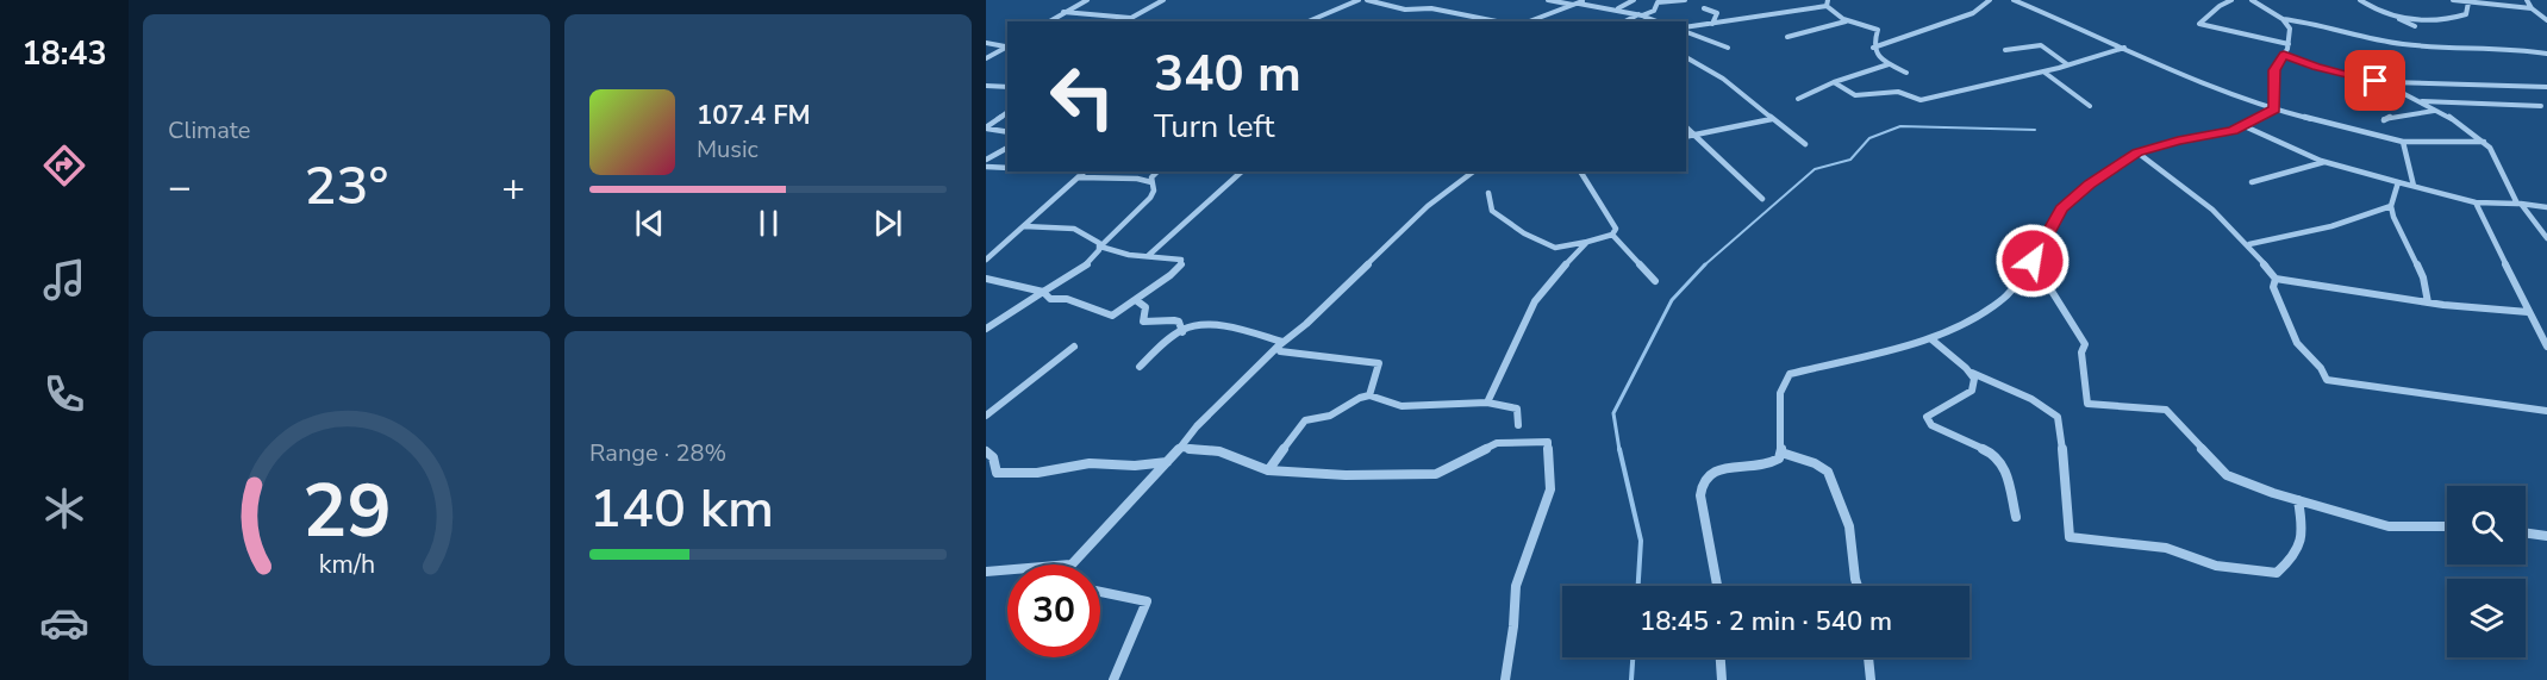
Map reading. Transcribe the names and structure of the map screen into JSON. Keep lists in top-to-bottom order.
{
  "page": {
    "tabs": "18:43",
    "tile": [
      "Climate",
      ["Range · 28%", "140 km"]
    ],
    "turn": ["340 m", "Turn left"],
    "song": ["107.4 FM", "Music"],
    "heat": ["−", "23°", "+"],
    "limit": "30",
    "trip": "18:45 · 2 min · 540 m",
    "gauge": ["29", "km/h"]
  }
}
